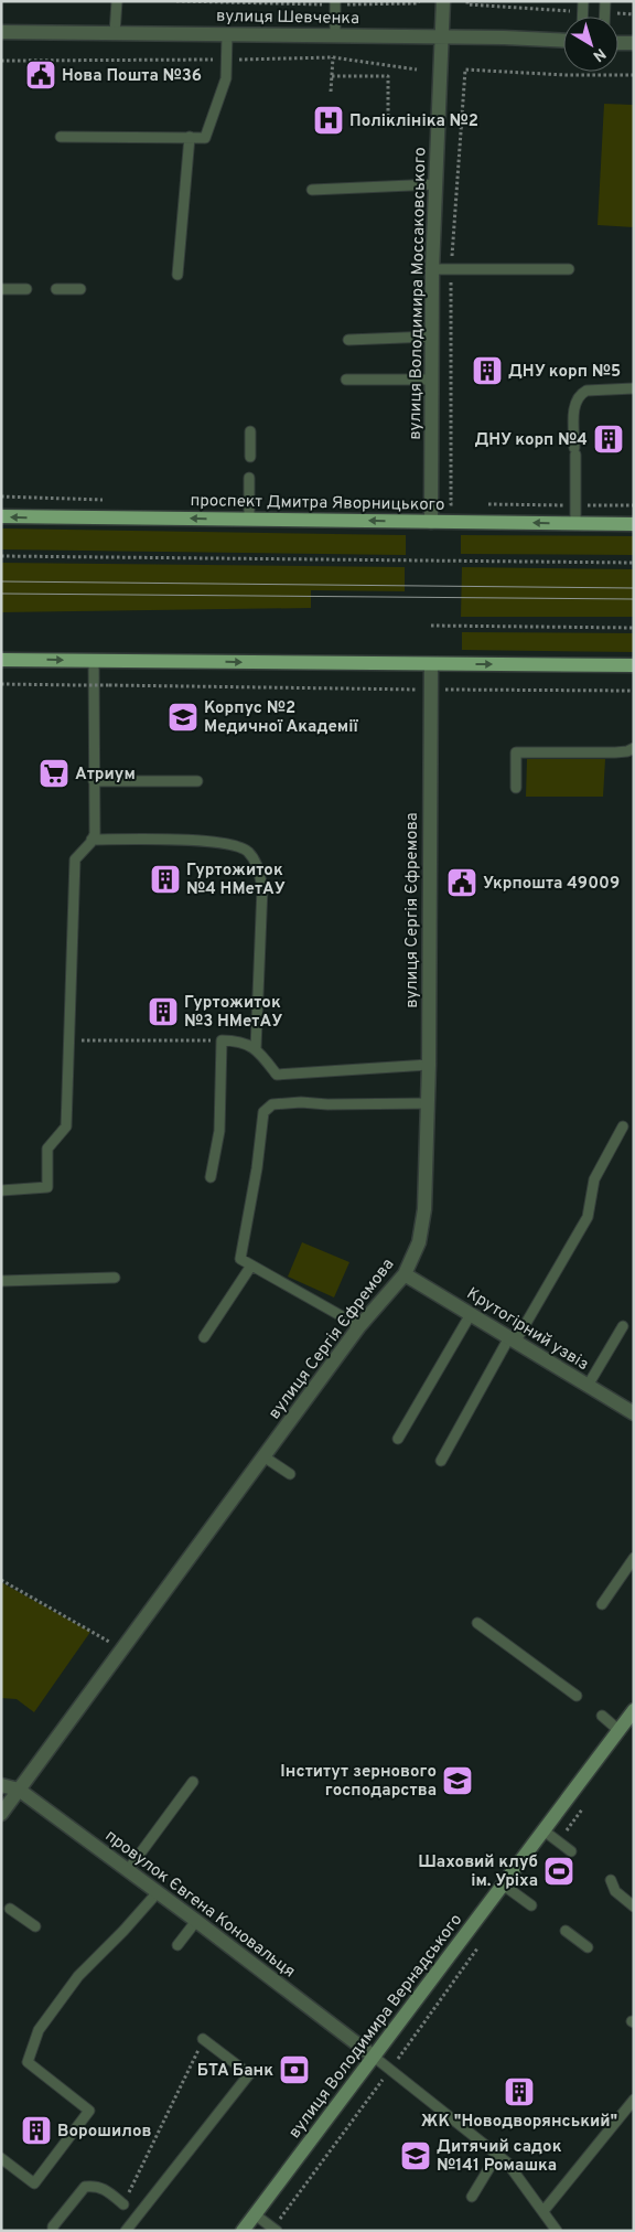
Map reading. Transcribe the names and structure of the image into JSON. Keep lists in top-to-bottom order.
{
  "streets": {
    "main road": ["проспект Дмитра Яворницького"],
    "street": [
      "вулиця Шевченка",
      "вулиця Володимира Моссаковського",
      "вулиця Сергія Єфремова",
      "Крутогірний узвіз",
      "провулок Євгена Коновальця",
      "вулиця Володимира Вернадського"
    ]
  },
  "crossings": [
    ["вулиця Шевченка", "вулиця Володимира Моссаковського"],
    ["вулиця Володимира Моссаковського", "проспект Дмитра Яворницького"],
    ["вулиця Сергія Єфремова", "Крутогірний узвіз"],
    ["вулиця Сергія Єфремова", "провулок Євгена Коновальця"],
    ["провулок Євгена Коновальця", "вулиця Володимира Вернадського"]
  ],
  "one_way": ["проспект Дмитра Яворницького"],
  "places": {
    "public building": ["Нова Пошта №36", "Укрпошта 49009"],
    "hospital": ["Поліклініка №2"],
    "building": [
      "ДНУ корп №5",
      "ДНУ корп №4",
      "Гуртожиток №4 НМетАУ",
      "Гуртожиток №3 НМетАУ",
      "ЖК \"Новодворянський\"",
      "Ворошилов"
    ],
    "school or university": ["Корпус №2 Медичної Академії", "Інститут зернового господарства", "Дитячий садок №141 Ромашка"],
    "supermarket": ["Атриум"],
    "sports": ["Шаховий клуб ім. Уріха"],
    "bank": ["БТА Банк"]
  },
  "north": "bottom right"
}
